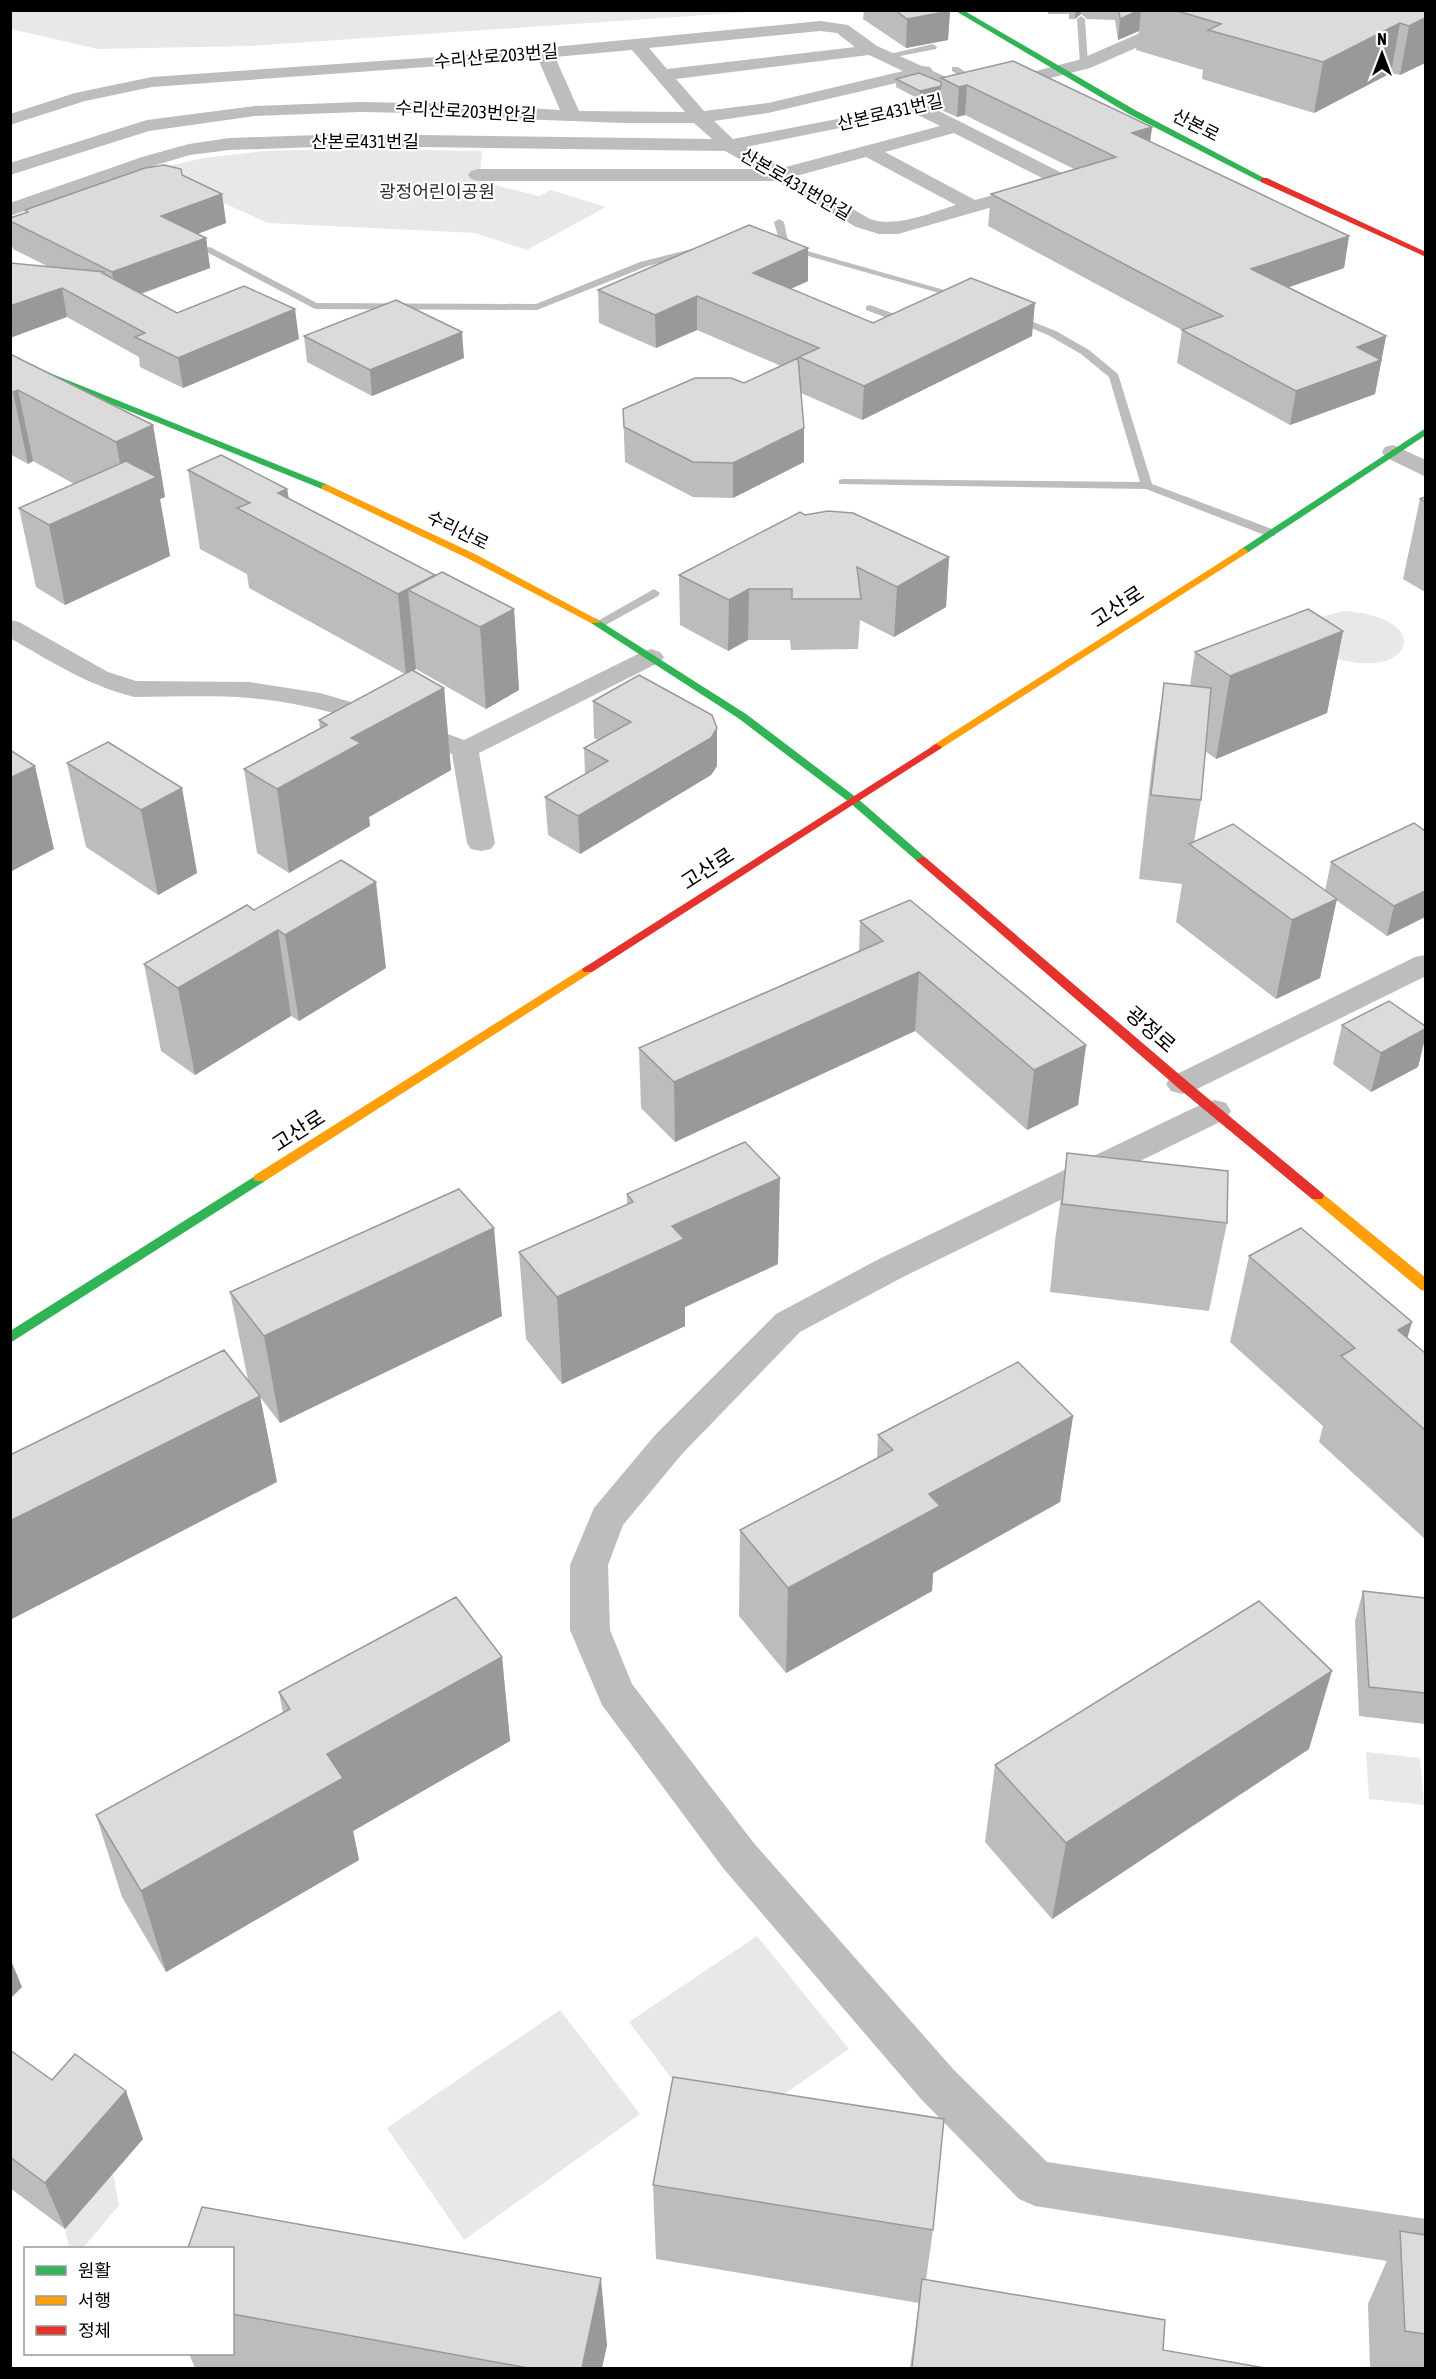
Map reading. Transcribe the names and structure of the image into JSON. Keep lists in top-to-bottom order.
{
  "streets": {
    "street": [
      "수리산로203번길",
      "수리산로203번안길",
      "산본로431번길",
      "산본로",
      "산본로431번안길",
      "수리산로",
      "고산로",
      "광정로"
    ]
  },
  "crossings": [
    ["수리산로203번길", "수리산로203번안길"],
    ["수리산로203번길", "산본로431번길"],
    ["산본로431번길", "산본로"],
    ["산본로431번길", "산본로431번안길"],
    ["수리산로", "고산로"],
    ["수리산로", "광정로"],
    ["고산로", "광정로"]
  ],
  "parks": ["광정어린이공원"],
  "legend": ["원활", "서행", "정체"],
  "north": "top"
}
